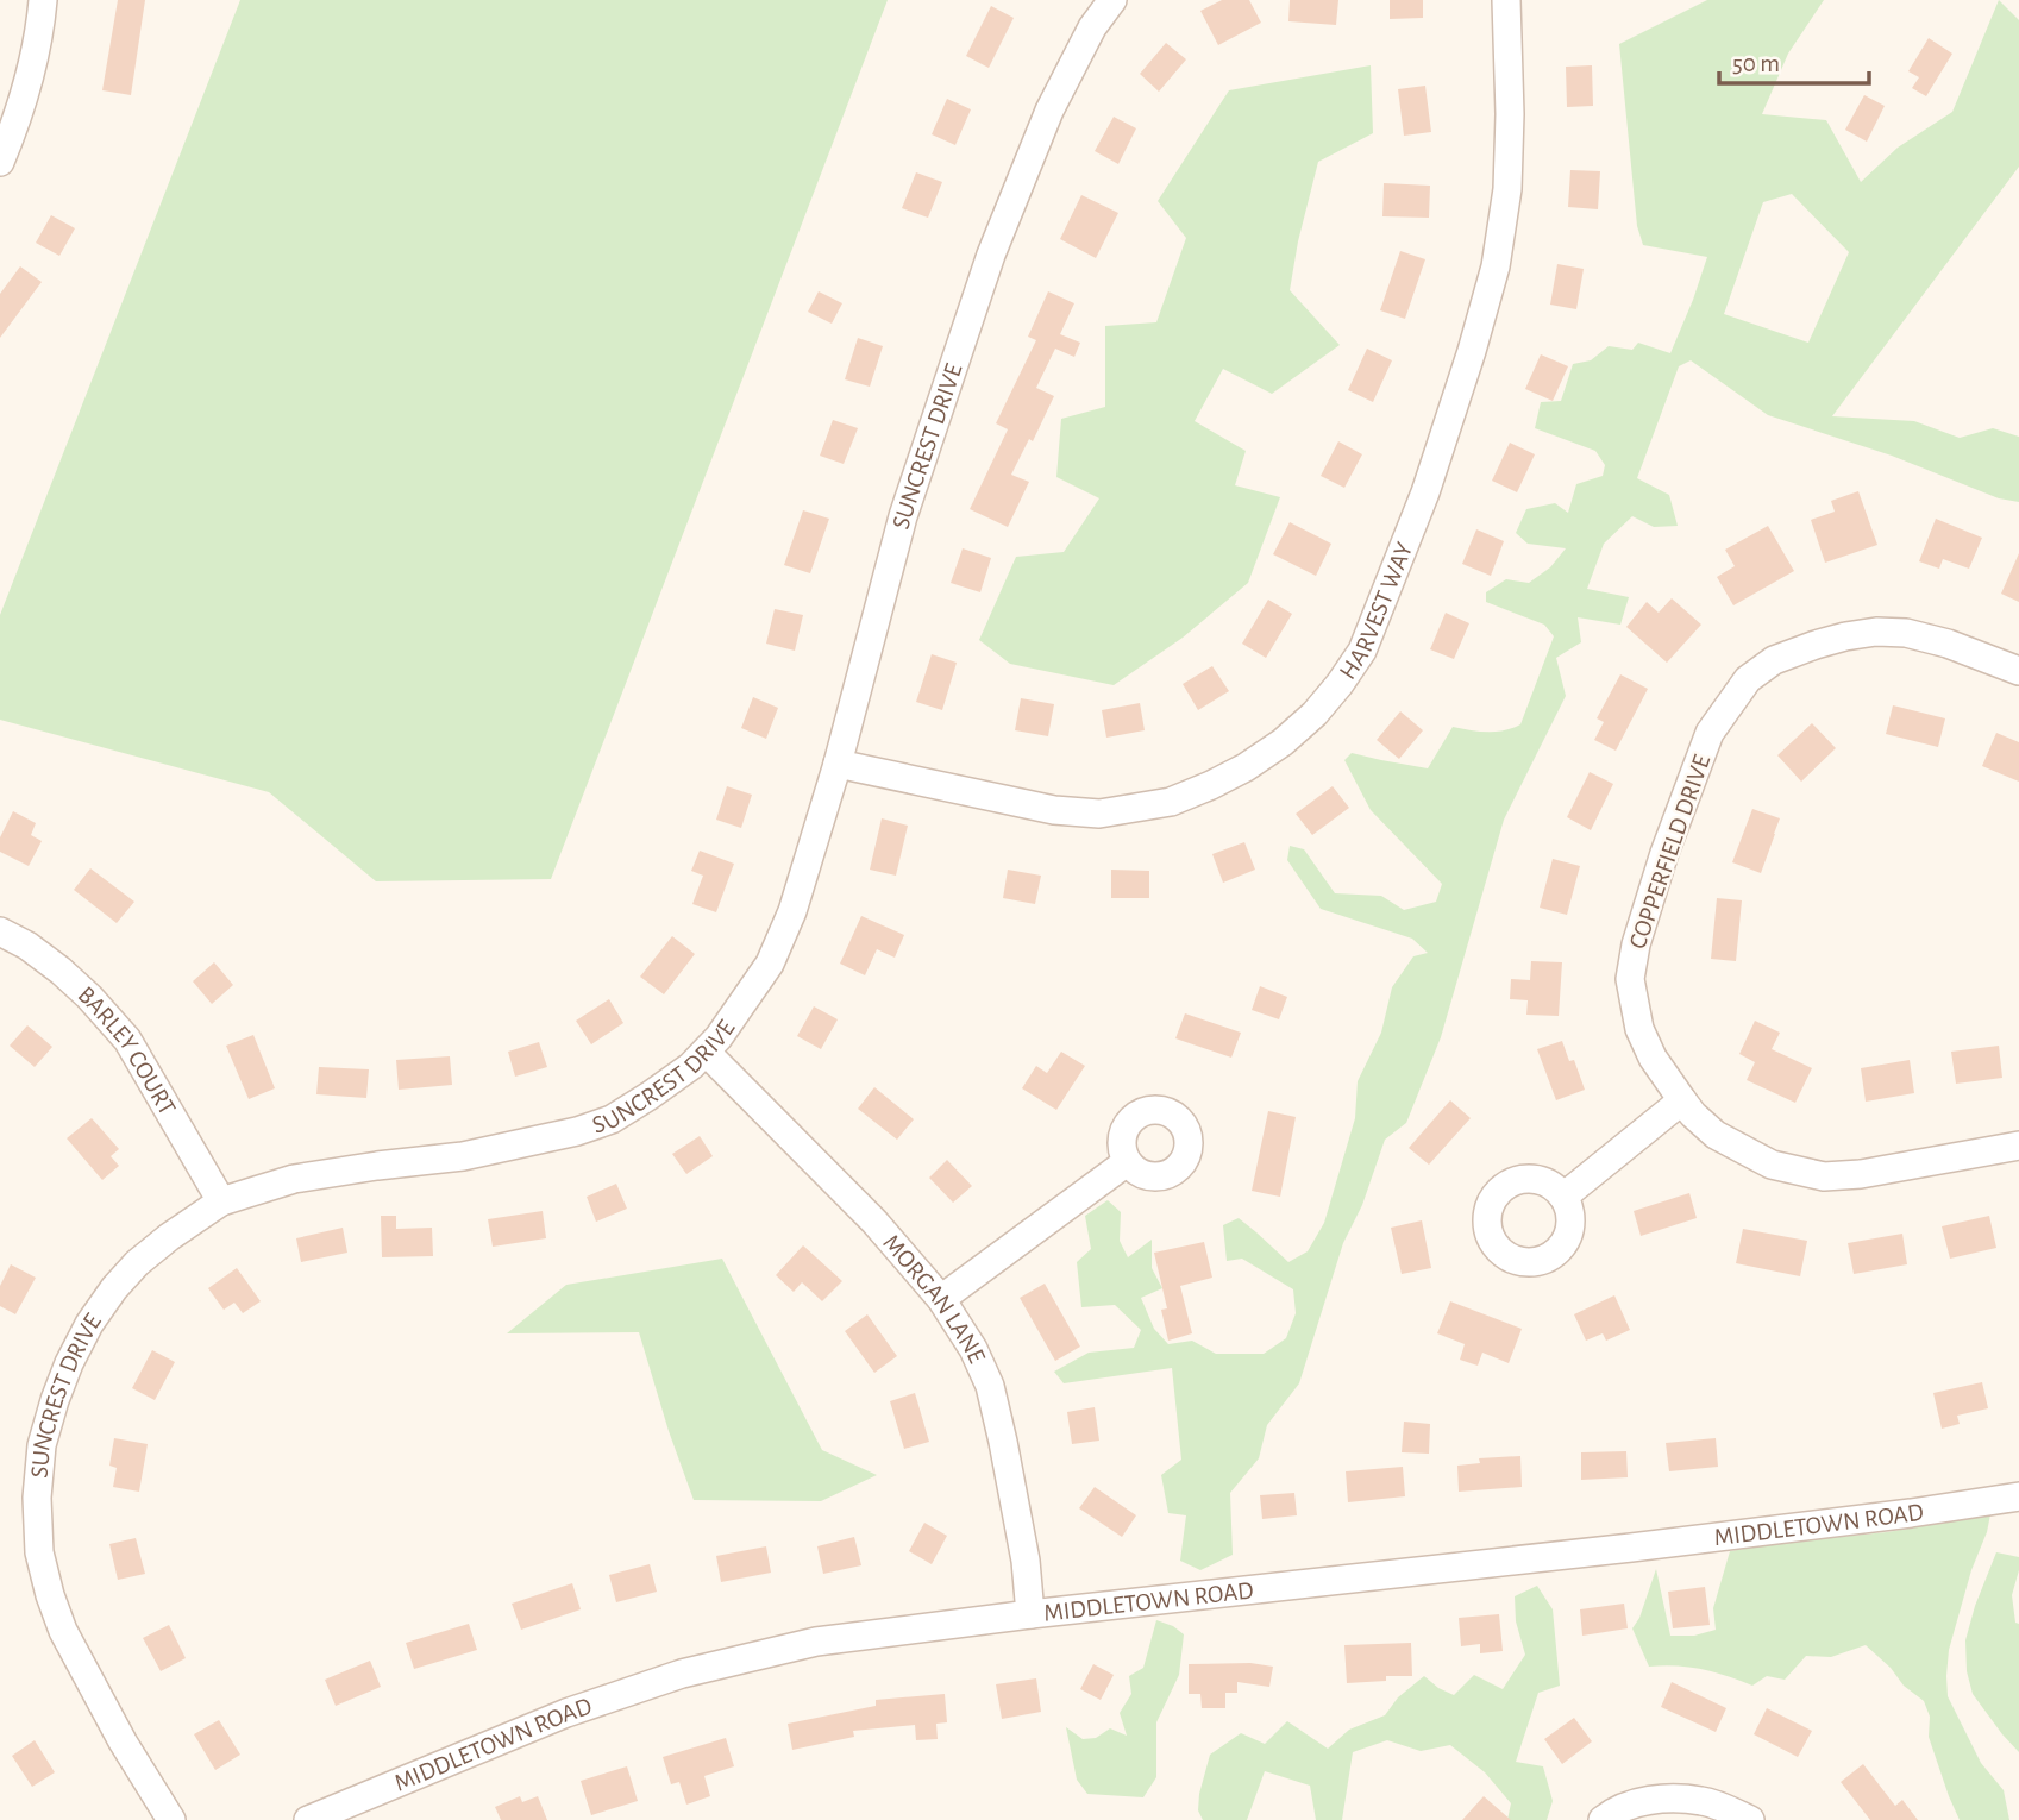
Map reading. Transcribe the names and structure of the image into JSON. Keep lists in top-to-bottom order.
{
  "streets": {
    "street": [
      "SUNCREST DRIVE",
      "HARVEST WAY",
      "COPPERFIELD DRIVE",
      "BARLEY COURT",
      "MORGAN LANE",
      "MIDDLETOWN ROAD"
    ]
  },
  "crossings": [
    ["SUNCREST DRIVE", "HARVEST WAY"],
    ["SUNCREST DRIVE", "BARLEY COURT"],
    ["SUNCREST DRIVE", "MORGAN LANE"],
    ["MORGAN LANE", "MIDDLETOWN ROAD"]
  ],
  "scale_bar": "50 m"
}
